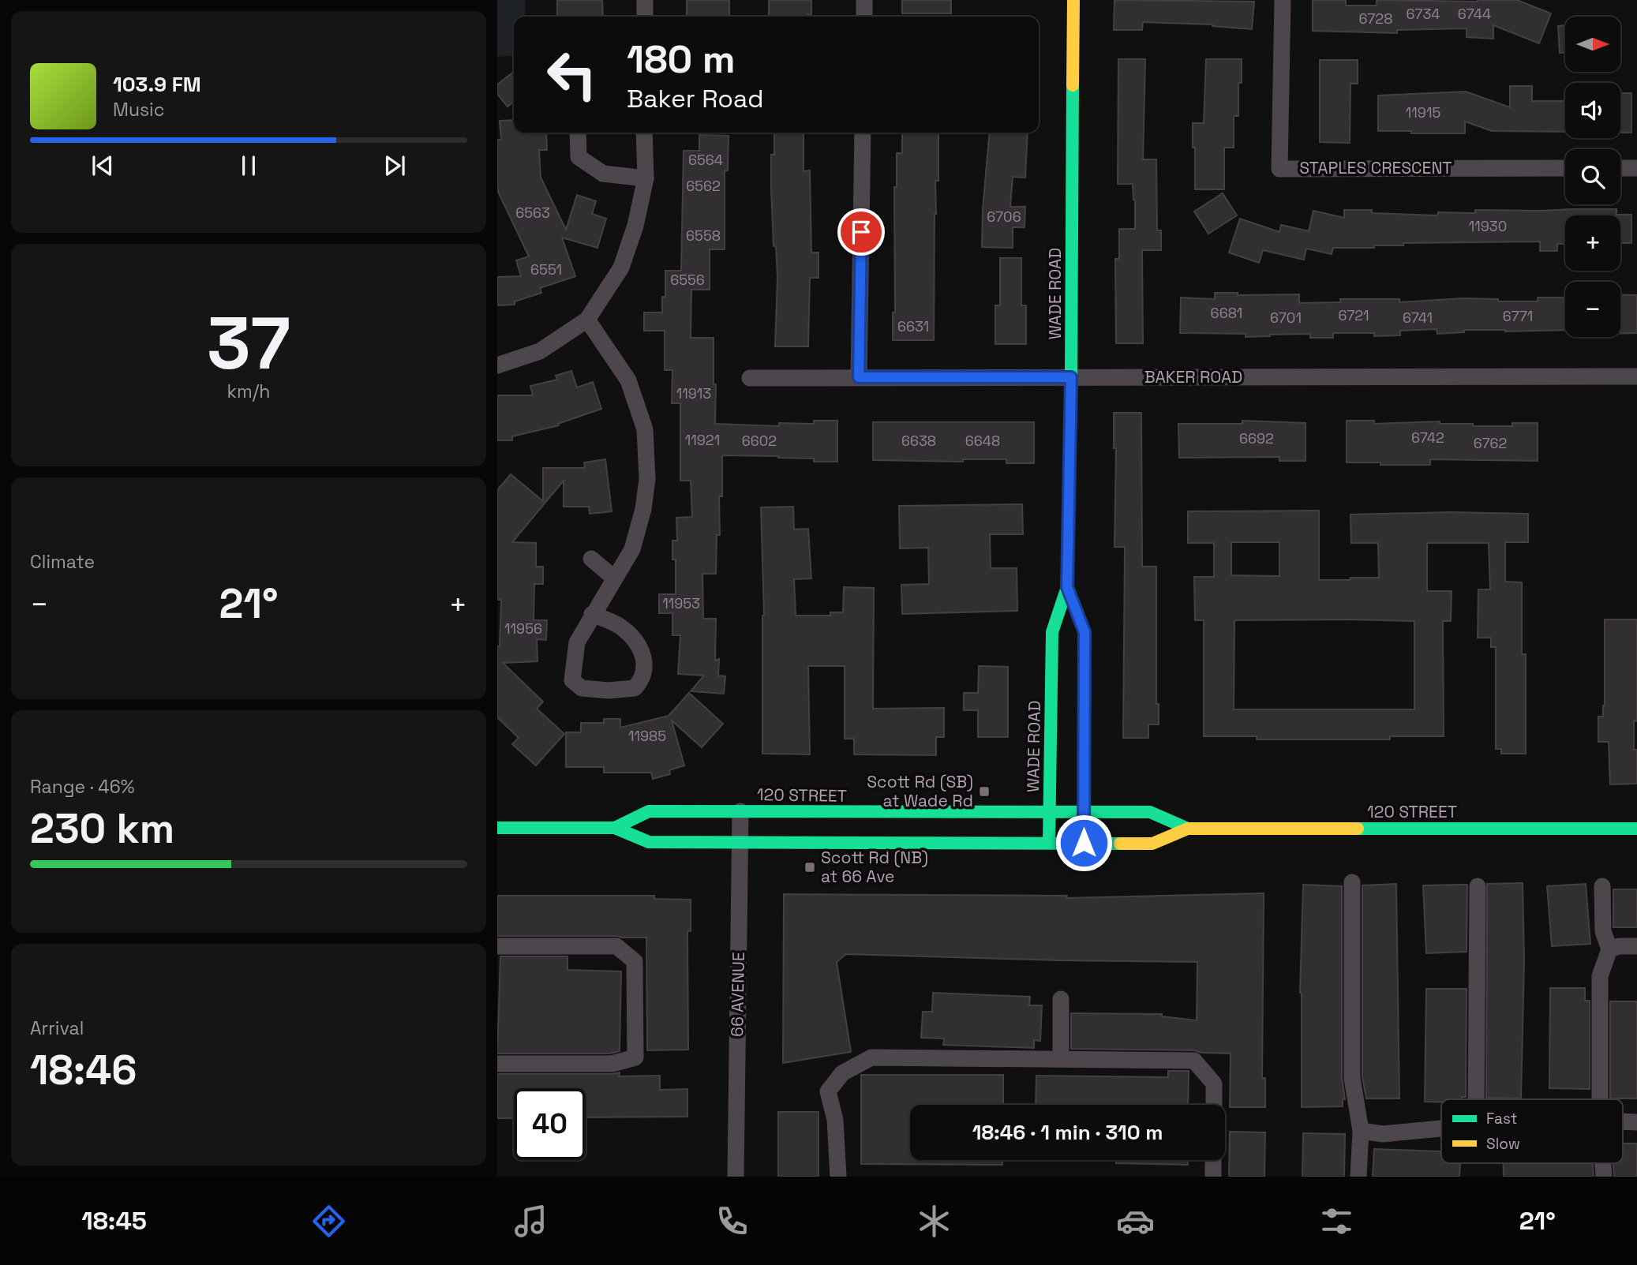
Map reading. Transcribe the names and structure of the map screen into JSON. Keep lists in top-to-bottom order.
{
  "streets": {
    "main road": ["WADE ROAD", "120 STREET"],
    "street": ["STAPLES CRESCENT", "BAKER ROAD", "66 AVENUE"]
  },
  "crossings": [
    ["WADE ROAD", "BAKER ROAD"],
    ["WADE ROAD", "120 STREET"],
    ["120 STREET", "66 AVENUE"]
  ],
  "places": {
    "transit": ["Scott Rd (SB) at Wade Rd", "Scott Rd (NB) at 66 Ave"]
  },
  "house_numbers": [
    "6734",
    "6744",
    "6728",
    "11915",
    "6564",
    "6562",
    "6563",
    "6706",
    "11930",
    "6558",
    "6551",
    "6556",
    "6681",
    "6721",
    "6771",
    "6701",
    "6741",
    "6631",
    "11913",
    "6742",
    "6692",
    "11921",
    "6602",
    "6638",
    "6648",
    "6762",
    "11953",
    "11956",
    "11985"
  ],
  "legend": ["Fast", "Slow"],
  "north": "right",
  "page": {
    "map_buttons": ["+", "−"],
    "turn": ["180 m", "Baker Road"],
    "song": ["103.9 FM", "Music"],
    "tile": [
      ["37", "km/h"],
      "Climate",
      ["Range · 46%", "230 km"],
      ["Arrival", "18:46"]
    ],
    "heat": ["−", "21°", "+"],
    "limit": "40",
    "trip": "18:46 · 1 min · 310 m",
    "tabs": ["18:45", "21°"]
  }
}
